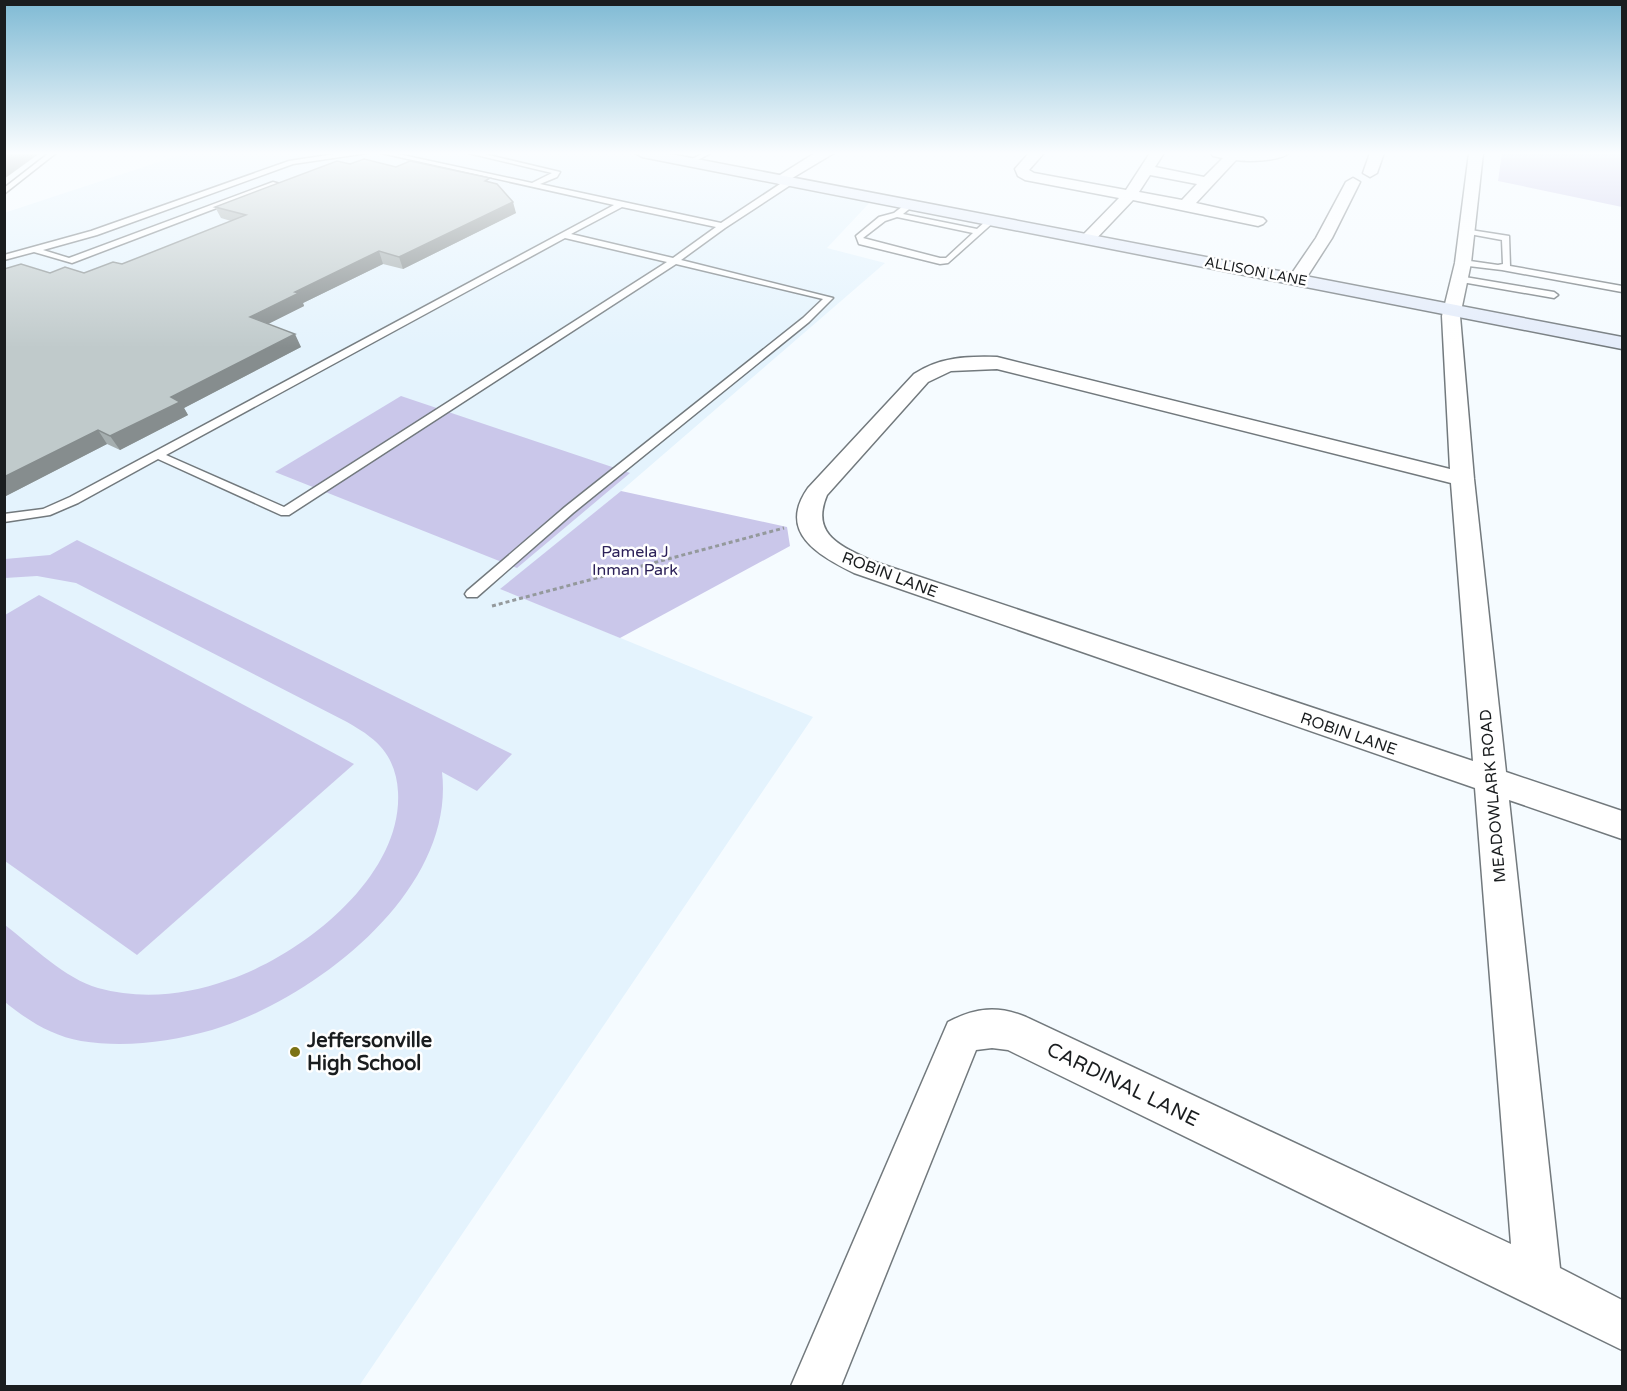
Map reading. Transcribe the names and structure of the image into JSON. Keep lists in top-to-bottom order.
{
  "streets": {
    "main road": ["ALLISON LANE"],
    "street": ["ROBIN LANE", "MEADOWLARK ROAD", "CARDINAL LANE"]
  },
  "crossings": [
    ["ALLISON LANE", "MEADOWLARK ROAD"],
    ["ROBIN LANE", "MEADOWLARK ROAD"],
    ["MEADOWLARK ROAD", "CARDINAL LANE"]
  ],
  "parks": ["Pamela J Inman Park"],
  "places": ["Jeffersonville High School"]
}
